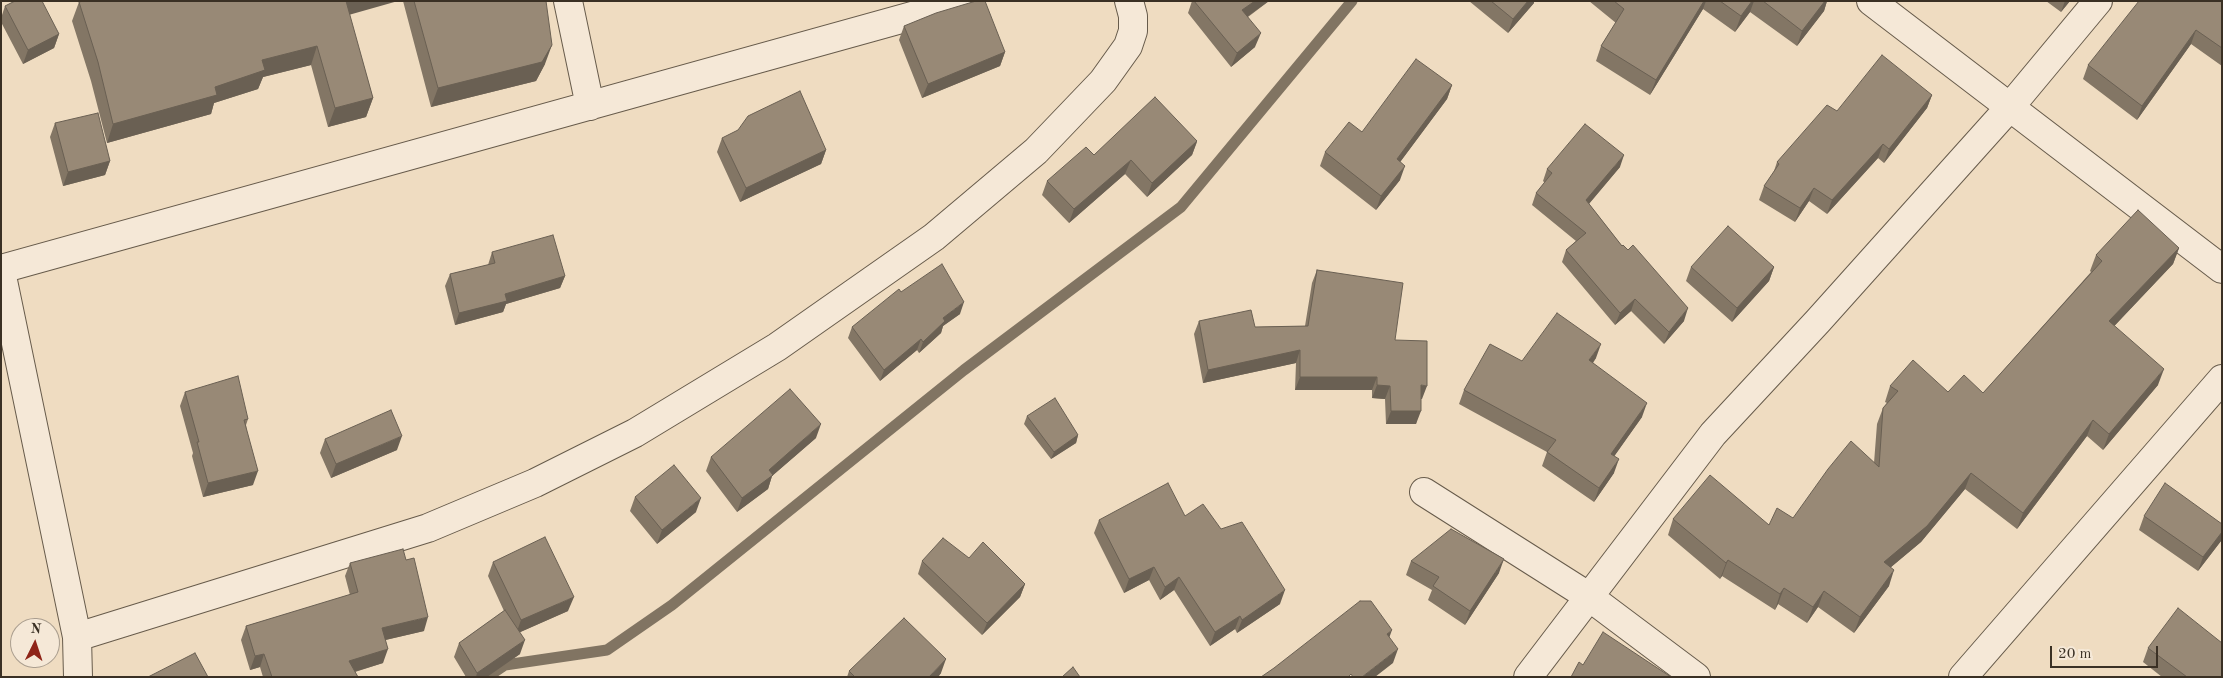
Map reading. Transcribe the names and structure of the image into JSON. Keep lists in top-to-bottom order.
{
  "scale_bar": "20 m",
  "north": "top"
}
